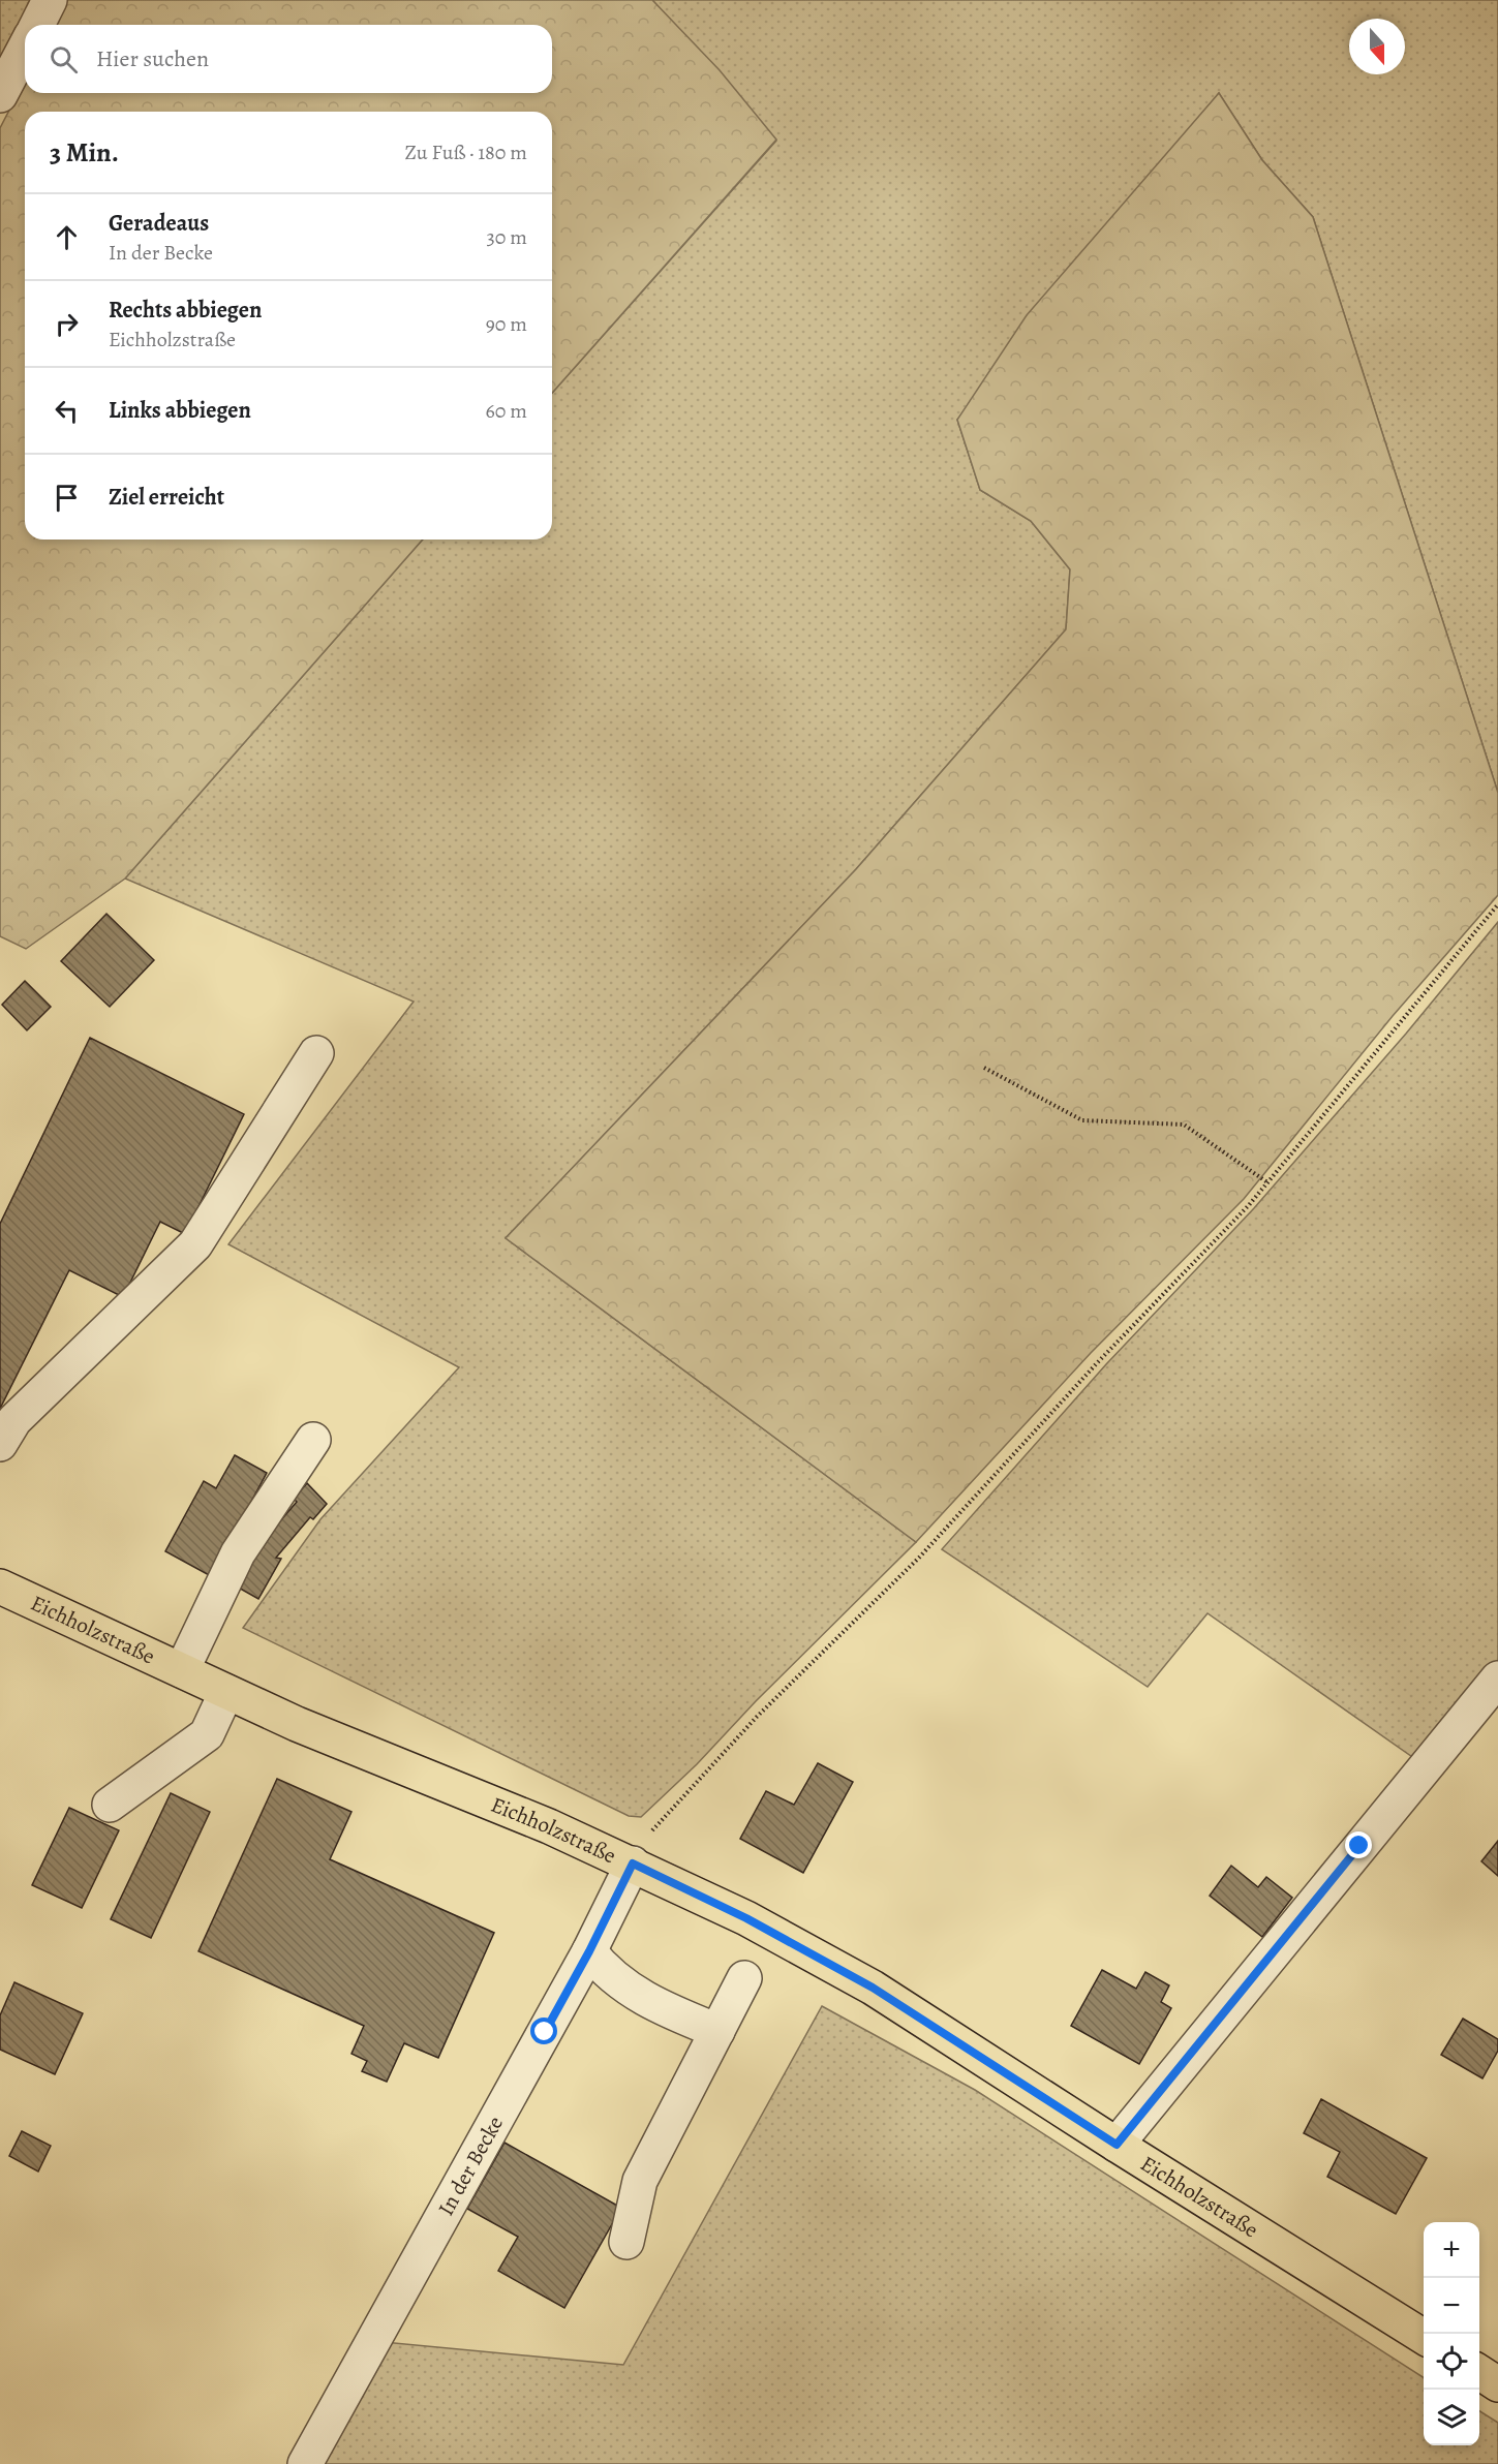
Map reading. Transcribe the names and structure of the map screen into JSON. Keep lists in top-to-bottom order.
{
  "streets": {
    "main road": ["Eichholzstraße"],
    "lane": ["In der Becke"]
  },
  "crossings": [
    ["Eichholzstraße", "In der Becke"]
  ],
  "north": "bottom",
  "page": {
    "search": "Hier suchen",
    "heading": ["3 Min.", "Zu Fuß · 180 m"],
    "list": [
      ["Geradeaus", "In der Becke", "30 m"],
      ["Rechts abbiegen", "Eichholzstraße", "90 m"],
      ["Links abbiegen", "60 m"],
      "Ziel erreicht"
    ],
    "map_buttons": ["+", "−"]
  }
}
